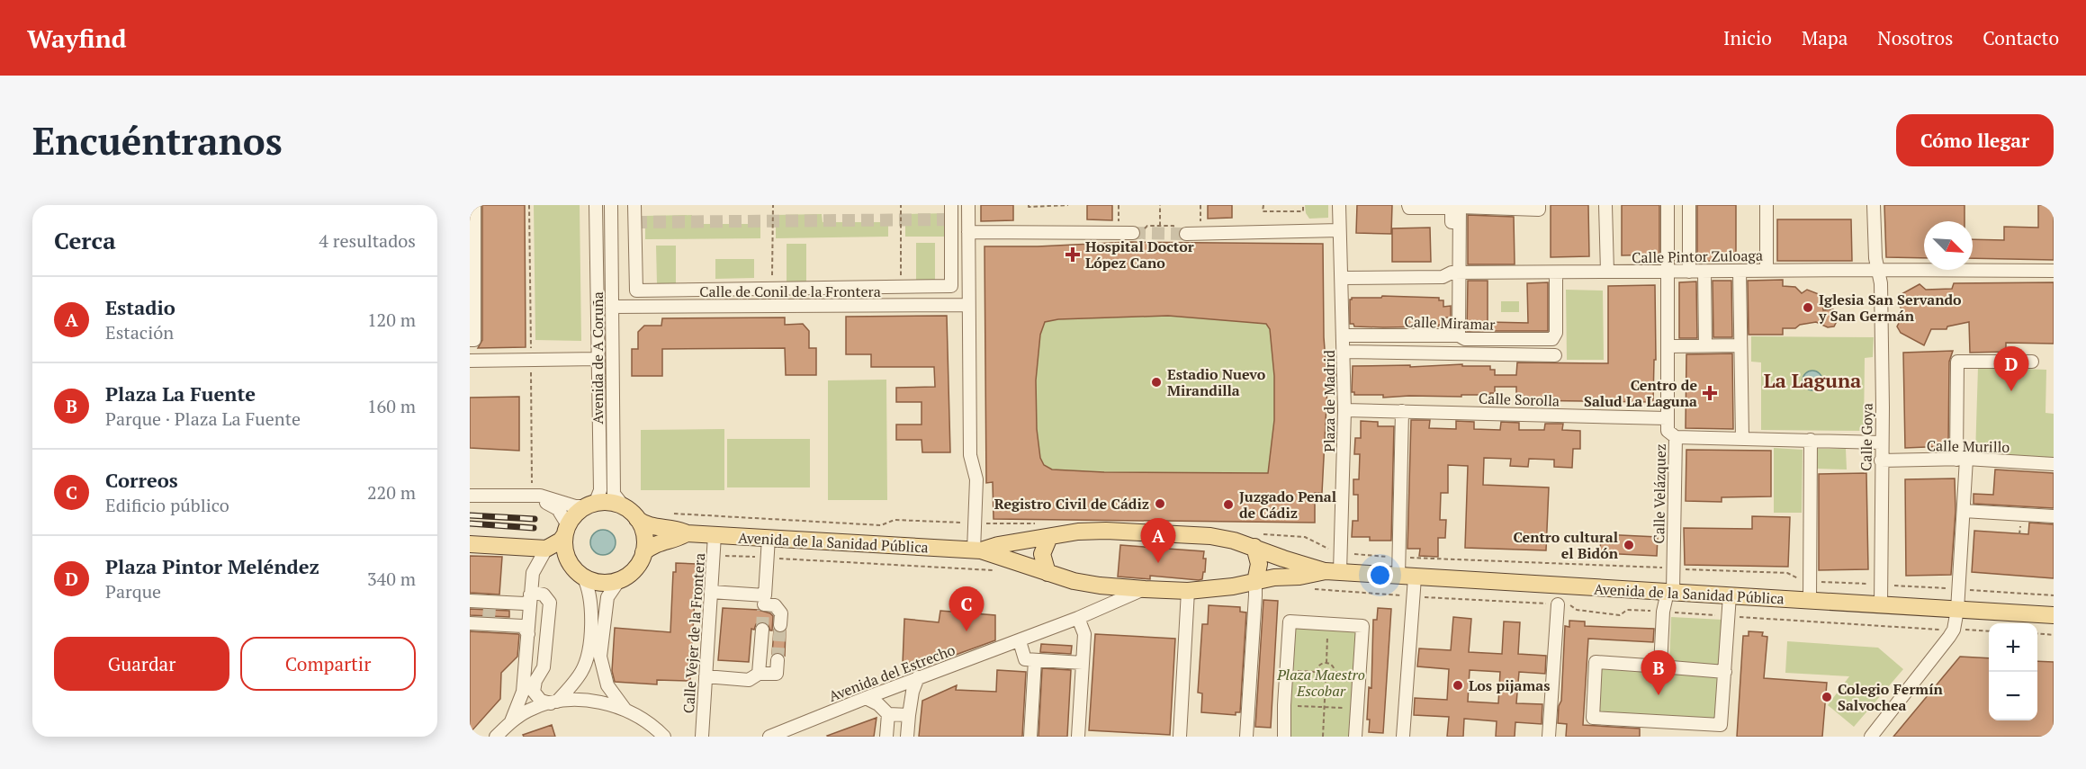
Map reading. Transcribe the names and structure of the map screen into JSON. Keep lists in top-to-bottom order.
{
  "streets": {
    "main road": ["Avenida de la Sanidad Pública"],
    "street": [
      "Calle Pintor Zuloaga",
      "Calle de Conil de la Frontera",
      "Calle Miramar",
      "Avenida de A Coruña",
      "Calle Sorolla",
      "Plaza de Madrid",
      "Calle Goya",
      "Calle Murillo",
      "Calle Velázquez",
      "Calle Vejer de la Frontera",
      "Avenida del Estrecho"
    ]
  },
  "crossings": [
    ["Calle Pintor Zuloaga", "Calle Miramar"],
    ["Calle Pintor Zuloaga", "Plaza de Madrid"],
    ["Calle Pintor Zuloaga", "Calle Goya"],
    ["Calle Pintor Zuloaga", "Calle Velázquez"],
    ["Calle de Conil de la Frontera", "Avenida de A Coruña"],
    ["Calle Miramar", "Plaza de Madrid"],
    ["Avenida de A Coruña", "Avenida de la Sanidad Pública"],
    ["Calle Sorolla", "Plaza de Madrid"],
    ["Calle Sorolla", "Calle Velázquez"],
    ["Plaza de Madrid", "Avenida de la Sanidad Pública"],
    ["Calle Goya", "Calle Murillo"],
    ["Calle Goya", "Avenida de la Sanidad Pública"],
    ["Calle Velázquez", "Avenida de la Sanidad Pública"],
    ["Avenida de la Sanidad Pública", "Calle Vejer de la Frontera"],
    ["Avenida de la Sanidad Pública", "Avenida del Estrecho"]
  ],
  "districts": ["La Laguna"],
  "parks": ["Plaza Maestro Escobar"],
  "places": {
    "health": ["Hospital Doctor López Cano", "Centro de Salud La Laguna"],
    "other": [
      "Iglesia San Servando y San Germán",
      "Estadio Nuevo Mirandilla",
      "Registro Civil de Cádiz",
      "Juzgado Penal de Cádiz",
      "Centro cultural el Bidón",
      "Los pijamas",
      "Colegio Fermín Salvochea"
    ]
  },
  "north": "bottom right",
  "page": {
    "header": "Wayfind",
    "nav": [
      "Inicio",
      "Mapa",
      "Nosotros",
      "Contacto"
    ],
    "buttons": [
      "Cómo llegar",
      ["Guardar", "Compartir"]
    ],
    "title": "Encuéntranos",
    "heading": ["Cerca", "4 resultados"],
    "list": [
      {
        "mark": "A",
        "name": "Estadio",
        "note": "Estación",
        "value": "120 m"
      },
      {
        "mark": "B",
        "name": "Plaza La Fuente",
        "note": "Parque · Plaza La Fuente",
        "value": "160 m"
      },
      {
        "mark": "C",
        "name": "Correos",
        "note": "Edificio público",
        "value": "220 m"
      },
      {
        "mark": "D",
        "name": "Plaza Pintor Meléndez",
        "note": "Parque",
        "value": "340 m"
      }
    ],
    "pins": [
      "D",
      "A",
      "C",
      "B"
    ],
    "map_buttons": ["+", "−"]
  }
}
